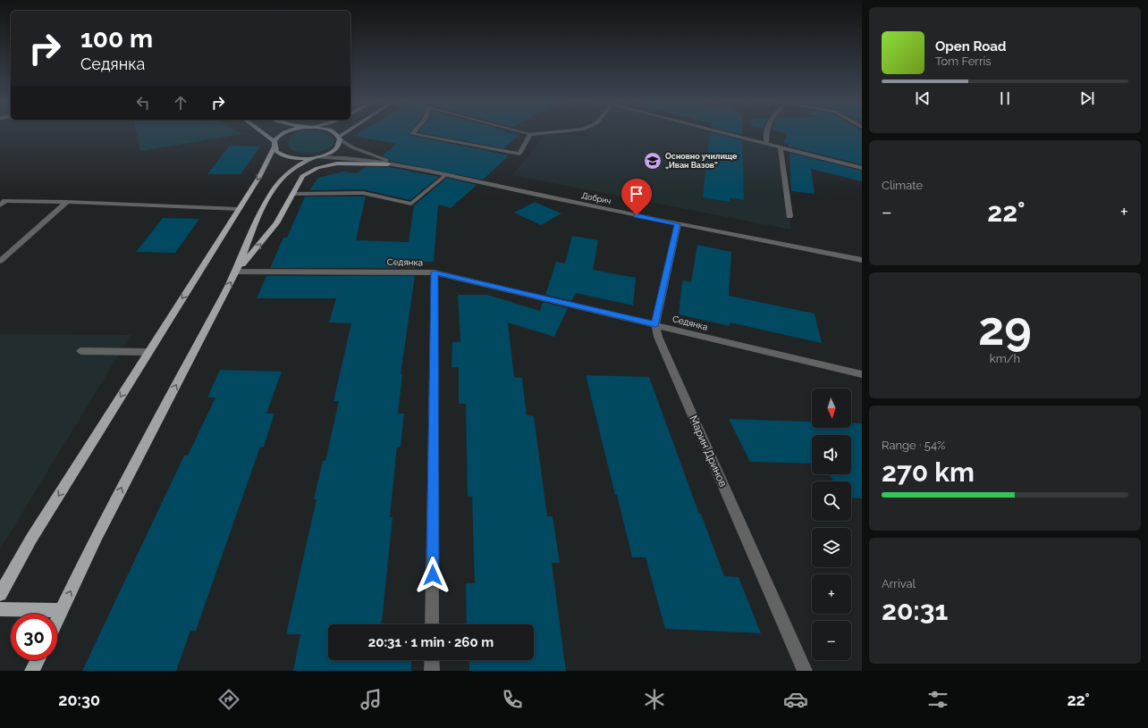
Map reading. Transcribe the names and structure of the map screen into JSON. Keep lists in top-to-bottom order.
{
  "streets": {
    "street": ["Добрич", "Седянка", "Марин Дринов"]
  },
  "crossings": [
    ["Добрич", "Марин Дринов"],
    ["Седянка", "Марин Дринов"]
  ],
  "places": {
    "school or university": ["Основно училище „Иван Вазов“"]
  },
  "north": "bottom",
  "page": {
    "turn": ["100 m", "Седянка"],
    "song": ["Open Road", "Tom Ferris"],
    "tile": [
      "Climate",
      ["29", "km/h"],
      ["Range · 54%", "270 km"],
      ["Arrival", "20:31"]
    ],
    "heat": ["−", "22°", "+"],
    "map_buttons": ["+", "−"],
    "limit": "30",
    "trip": "20:31 · 1 min · 260 m",
    "tabs": ["20:30", "22°"]
  }
}
